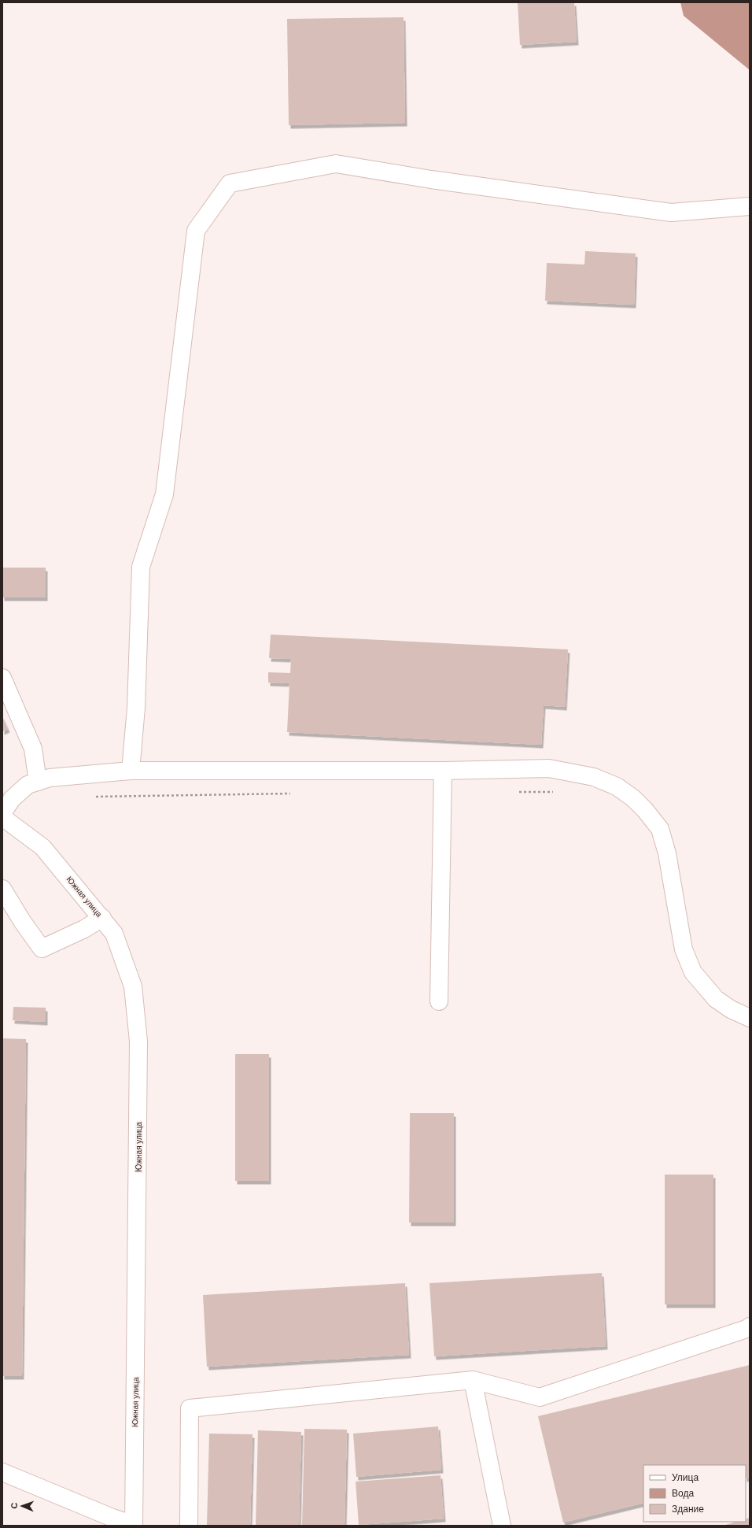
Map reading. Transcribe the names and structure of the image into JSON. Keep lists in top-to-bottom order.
{
  "streets": {
    "street": ["Южная улица"]
  },
  "legend": ["Улица", "Вода", "Здание"],
  "north": "left"
}
